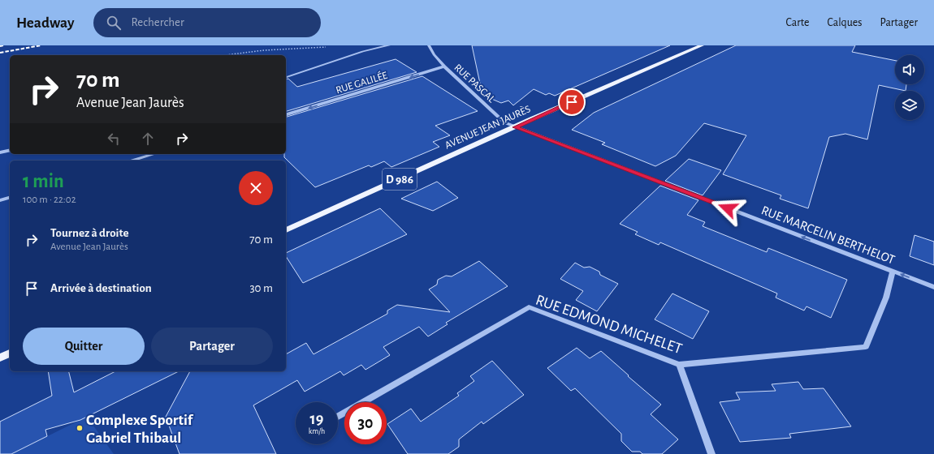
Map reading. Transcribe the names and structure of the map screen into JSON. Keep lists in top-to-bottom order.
{
  "streets": {
    "main road": ["AVENUE JEAN JAURÈS", "D 986"],
    "street": [
      "RUE GALILÉE",
      "RUE PASCAL",
      "RUE MARCELIN BERTHELOT",
      "RUE EDMOND MICHELET"
    ]
  },
  "crossings": [
    ["RUE GALILÉE", "RUE PASCAL"],
    ["RUE PASCAL", "AVENUE JEAN JAURÈS"],
    ["RUE PASCAL", "RUE MARCELIN BERTHELOT"],
    ["AVENUE JEAN JAURÈS", "RUE MARCELIN BERTHELOT"],
    ["RUE MARCELIN BERTHELOT", "RUE EDMOND MICHELET"]
  ],
  "one_way": ["RUE MARCELIN BERTHELOT"],
  "places": ["Complexe Sportif Gabriel Thibaul"],
  "page": {
    "header": "Headway",
    "search": "Rechercher",
    "nav": ["Carte", "Calques", "Partager"],
    "turn": ["70 m", "Avenue Jean Jaurès"],
    "heading": ["1 min", "100 m · 22:02"],
    "list": [
      {
        "name": "Tournez à droite",
        "note": "Avenue Jean Jaurès",
        "value": "70 m"
      },
      {
        "name": "Arrivée à destination",
        "value": "30 m"
      }
    ],
    "buttons": ["Quitter", "Partager"],
    "speed": "19 km/h",
    "limit": "30"
  }
}
